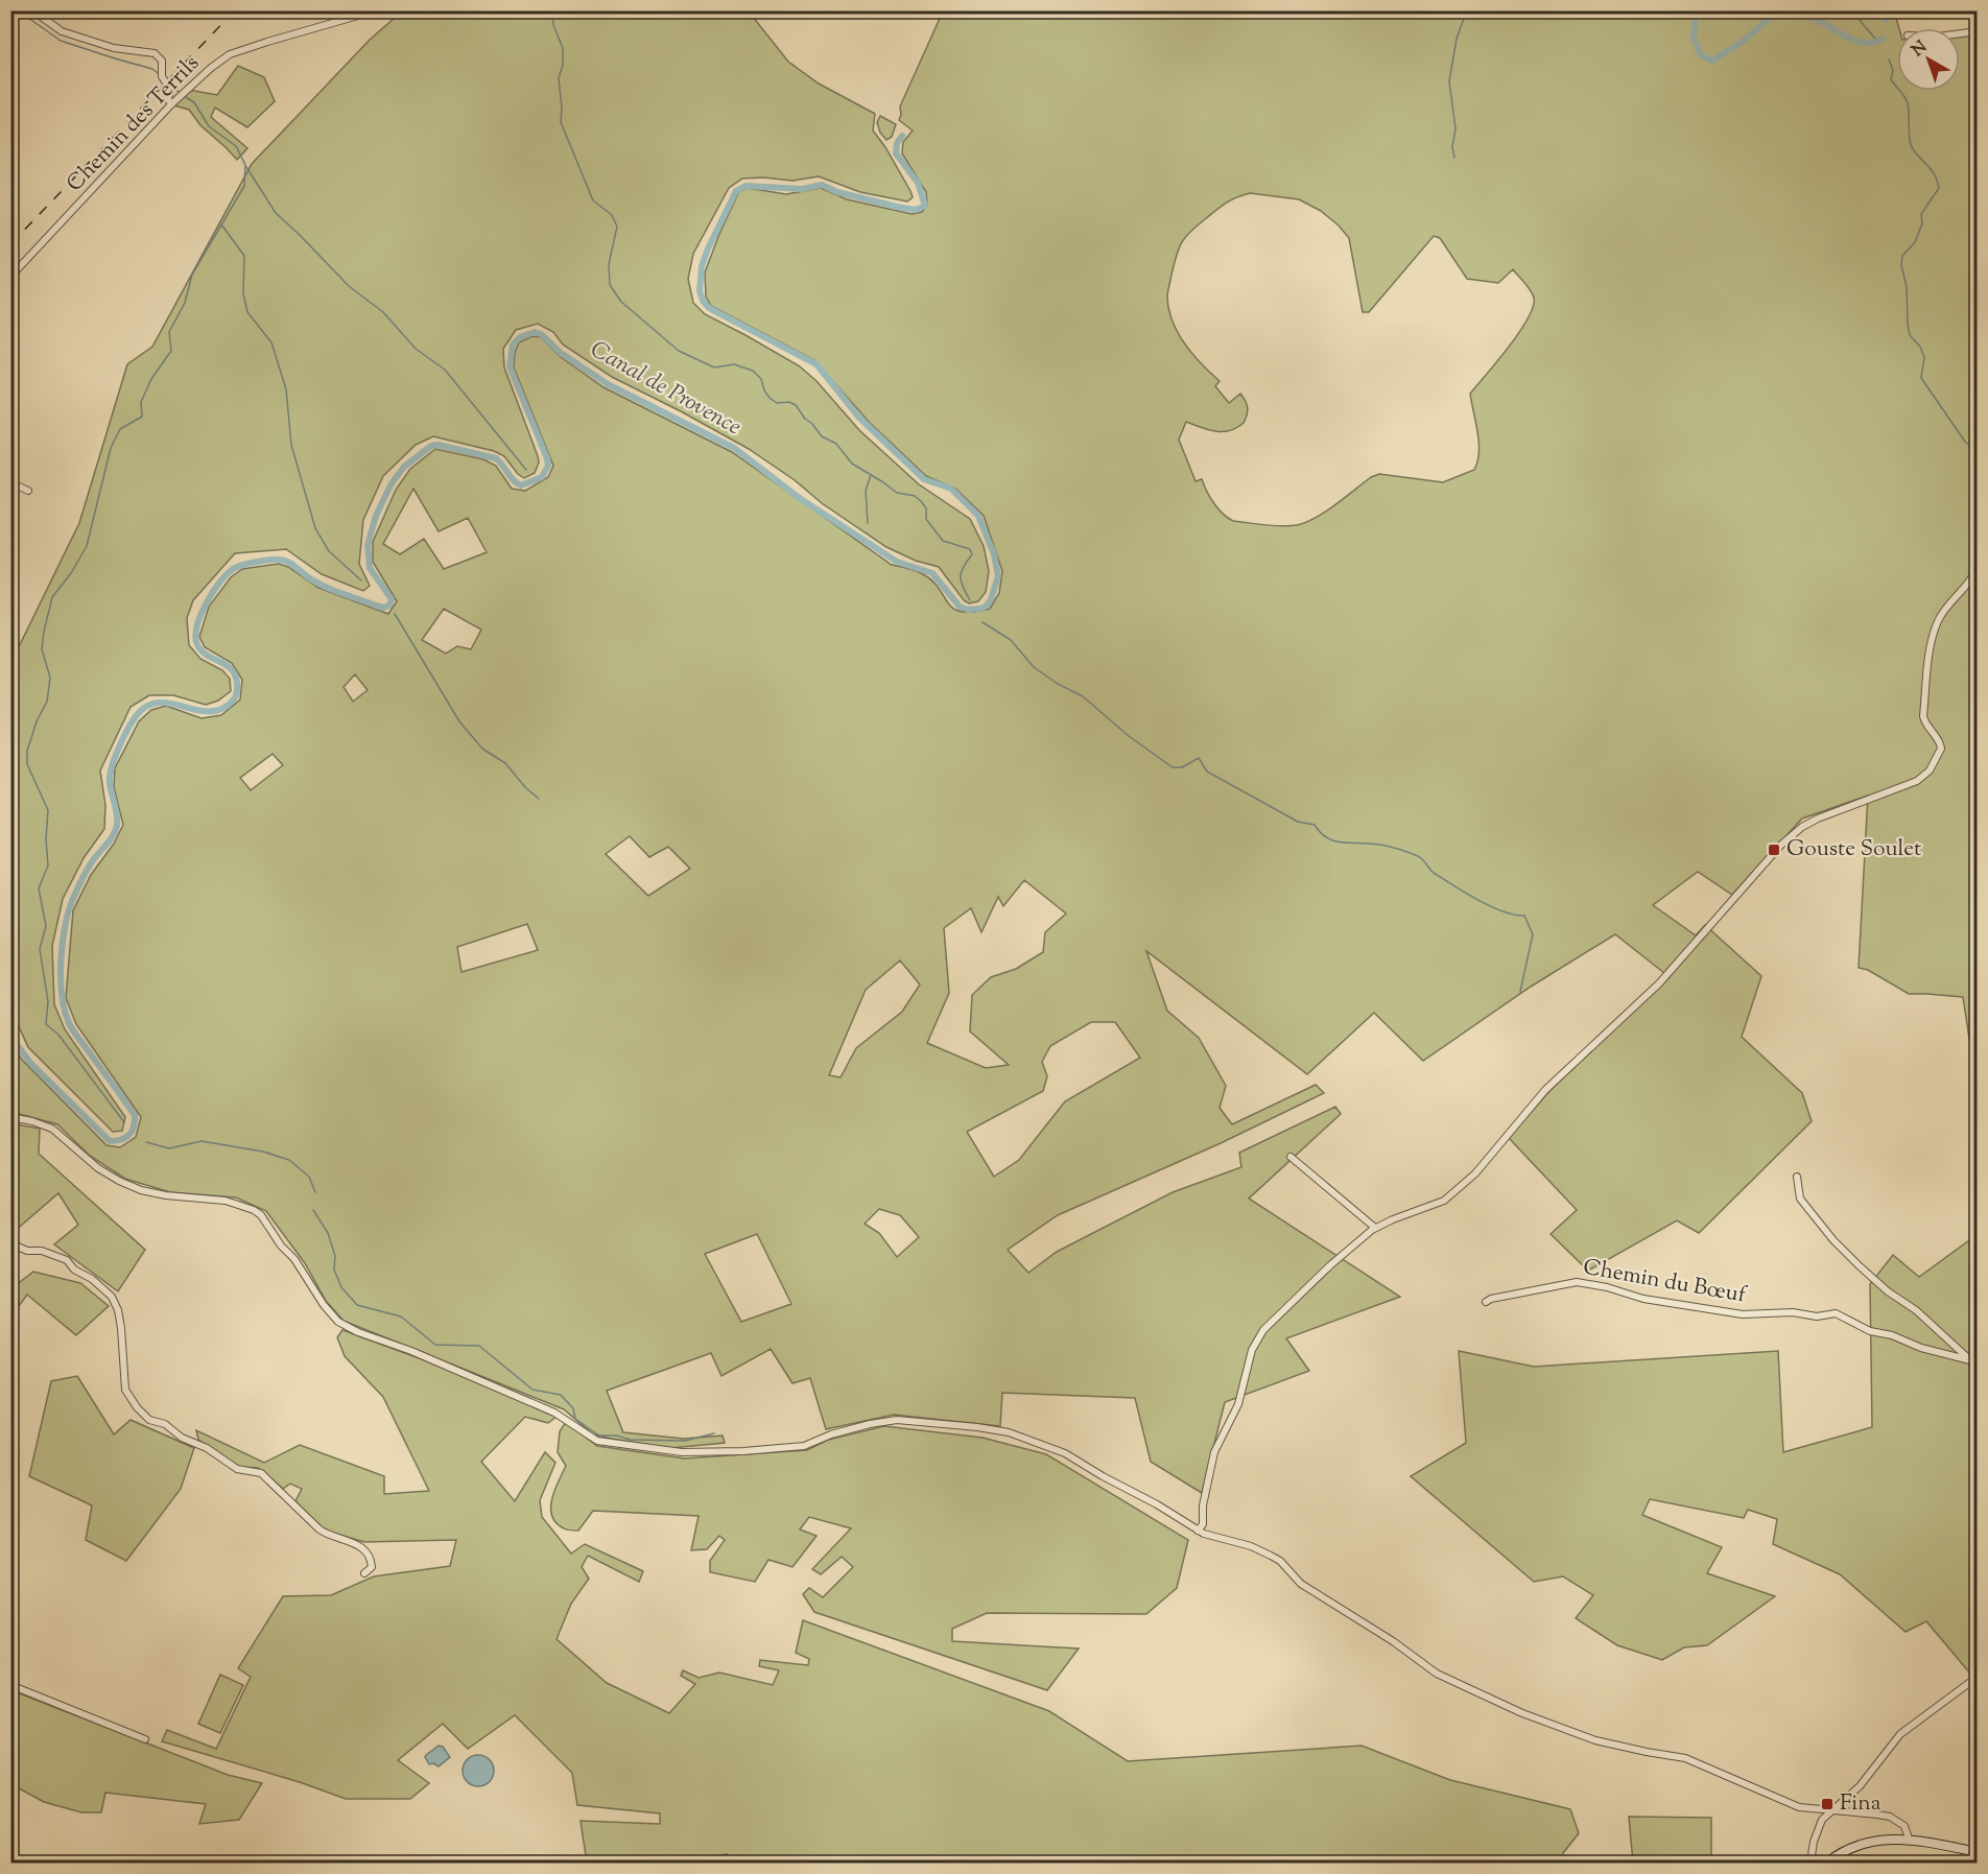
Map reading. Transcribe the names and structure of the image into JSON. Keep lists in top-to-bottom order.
{
  "streets": {
    "street": ["Chemin des Terrils", "Chemin du Bœuf"]
  },
  "water": ["Canal de Provence"],
  "places": {
    "transit": ["Gouste Soulet", "Fina"]
  },
  "north": "top left"
}
